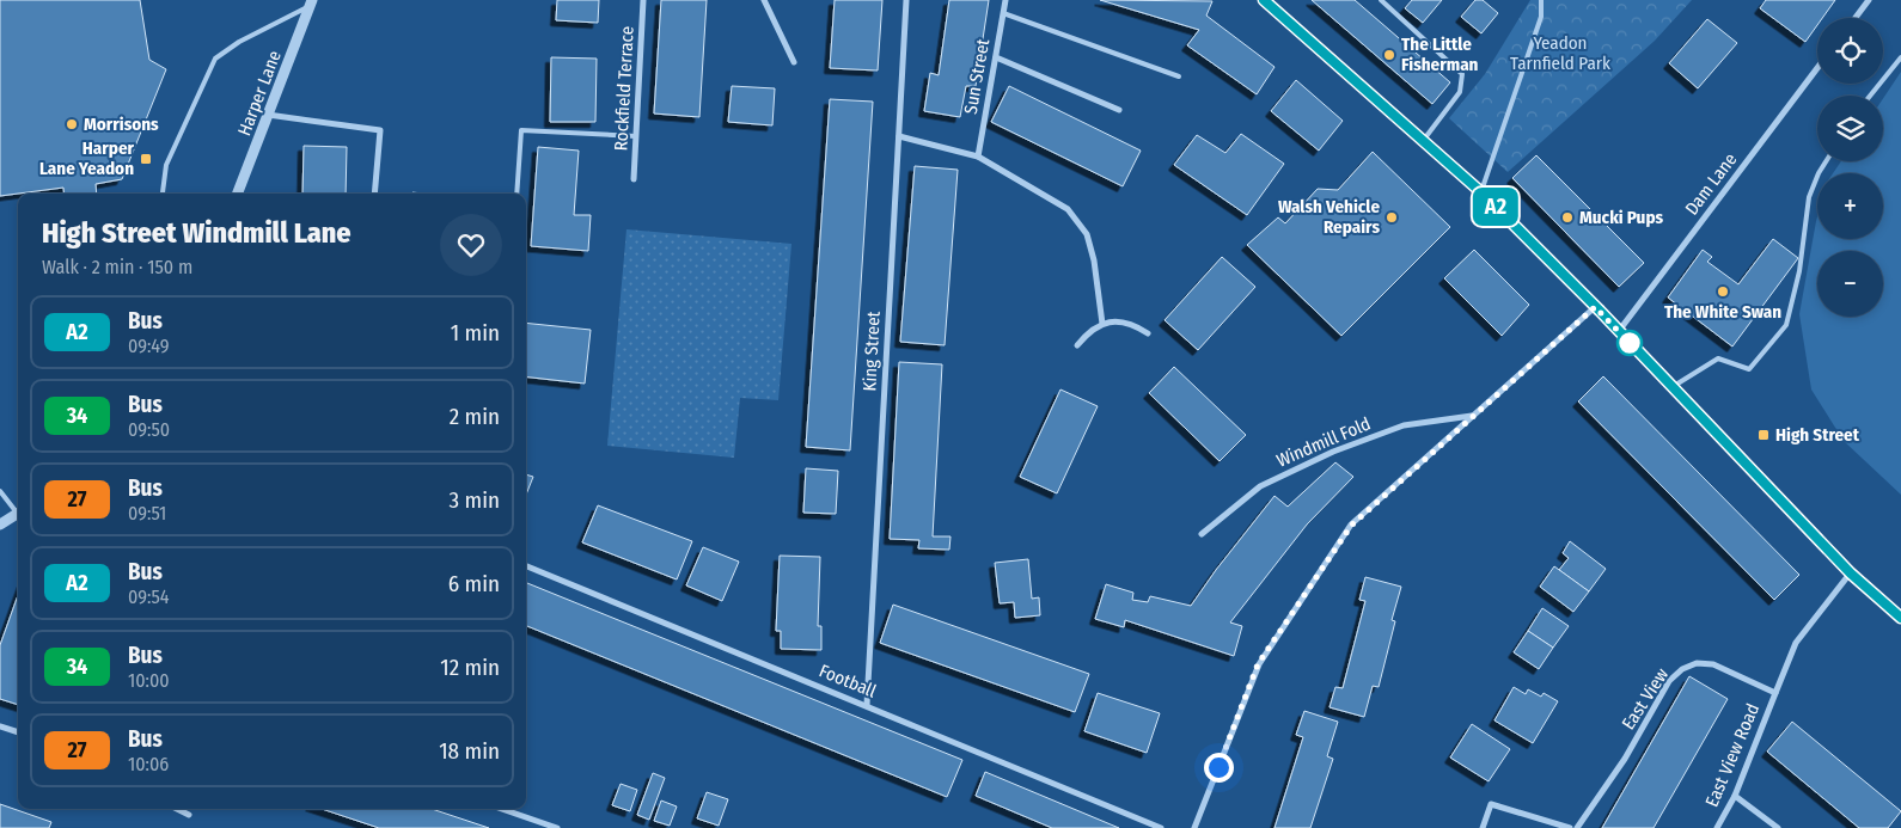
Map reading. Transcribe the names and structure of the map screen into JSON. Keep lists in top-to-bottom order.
{
  "streets": {
    "street": [
      "Sun Street",
      "Rockfield Terrace",
      "Harper Lane",
      "Dam Lane",
      "King Street",
      "Windmill Fold",
      "Football",
      "East View",
      "East View Road"
    ]
  },
  "crossings": [
    ["King Street", "Football"],
    ["East View", "East View Road"]
  ],
  "parks": ["Yeadon Tarnfield Park"],
  "places": {
    "other": [
      "The Little Fisherman",
      "Morrisons",
      "Walsh Vehicle Repairs",
      "Mucki Pups",
      "The White Swan"
    ],
    "transit": ["Harper Lane Yeadon", "High Street"]
  },
  "lines": ["bus line A2"],
  "page": {
    "on_map": "A2",
    "map_buttons": ["+", "−"],
    "heading": ["High Street Windmill Lane", "Walk · 2 min · 150 m"],
    "list": [
      {
        "mark": "A2",
        "name": "Bus",
        "note": "09:49",
        "value": "1 min"
      },
      {
        "mark": "34",
        "name": "Bus",
        "note": "09:50",
        "value": "2 min"
      },
      {
        "mark": "27",
        "name": "Bus",
        "note": "09:51",
        "value": "3 min"
      },
      {
        "mark": "A2",
        "name": "Bus",
        "note": "09:54",
        "value": "6 min"
      },
      {
        "mark": "34",
        "name": "Bus",
        "note": "10:00",
        "value": "12 min"
      },
      {
        "mark": "27",
        "name": "Bus",
        "note": "10:06",
        "value": "18 min"
      }
    ]
  }
}
